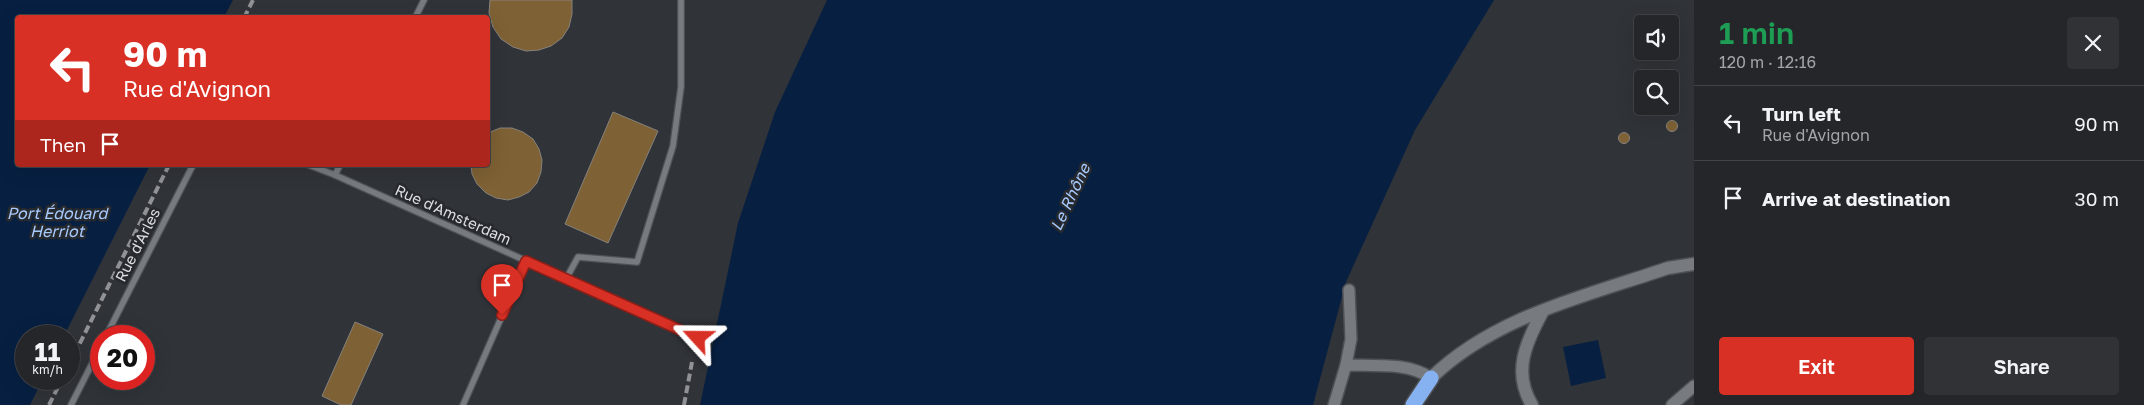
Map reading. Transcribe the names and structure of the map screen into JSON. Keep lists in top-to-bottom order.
{
  "streets": {
    "lane": ["Rue d'Amsterdam", "Rue d'Arles"]
  },
  "water": ["Le Rhône", "Port Édouard Herriot"],
  "page": {
    "heading": ["1 min", "120 m · 12:16"],
    "turn": ["90 m", "Rue d'Avignon"],
    "list": [
      {
        "name": "Turn left",
        "note": "Rue d'Avignon",
        "value": "90 m"
      },
      {
        "name": "Arrive at destination",
        "value": "30 m"
      }
    ],
    "then": "Then",
    "speed": "11 km/h",
    "limit": "20",
    "buttons": ["Exit", "Share"]
  }
}
